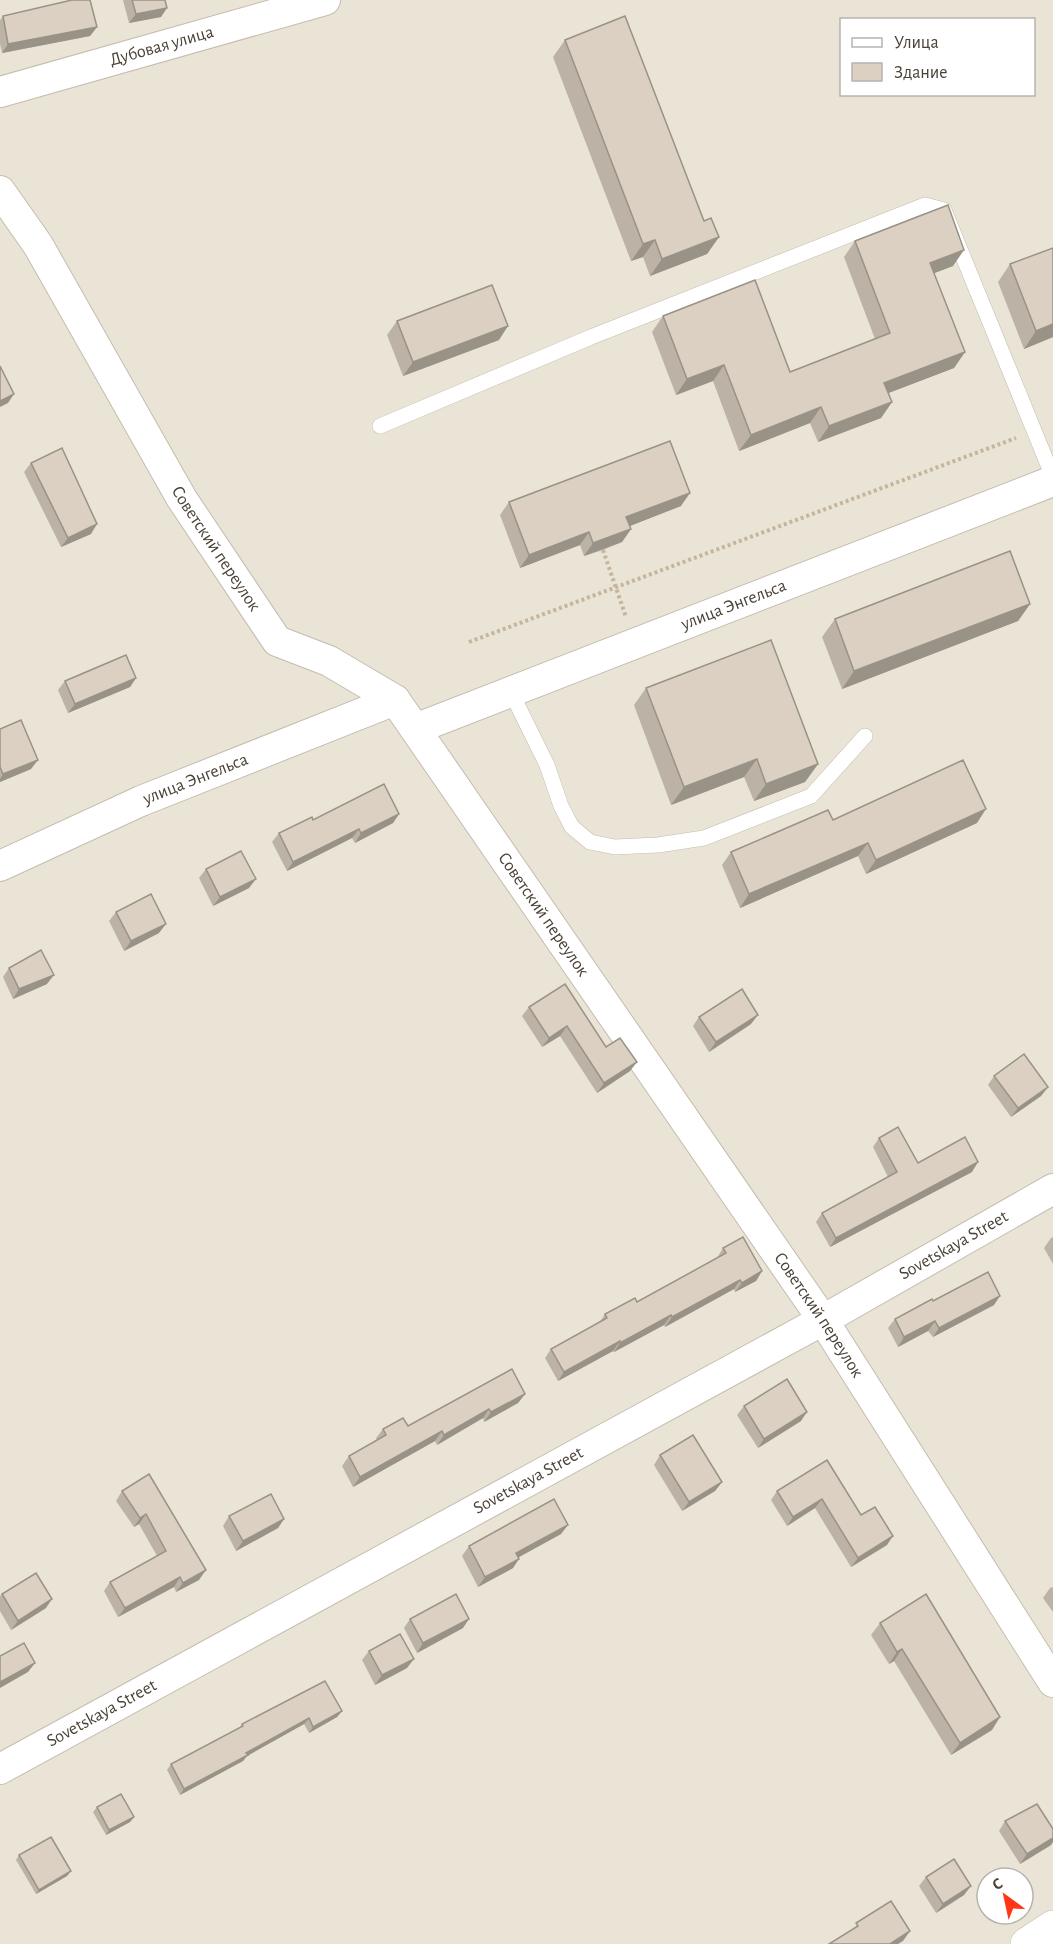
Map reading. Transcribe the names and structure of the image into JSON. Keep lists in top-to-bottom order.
{
  "streets": {
    "street": [
      "Дубовая улица",
      "Советский переулок",
      "улица Энгельса",
      "Sovetskaya Street"
    ]
  },
  "crossings": [
    ["Советский переулок", "улица Энгельса"],
    ["Советский переулок", "Sovetskaya Street"]
  ],
  "legend": ["Улица", "Здание"],
  "north": "top left"
}
